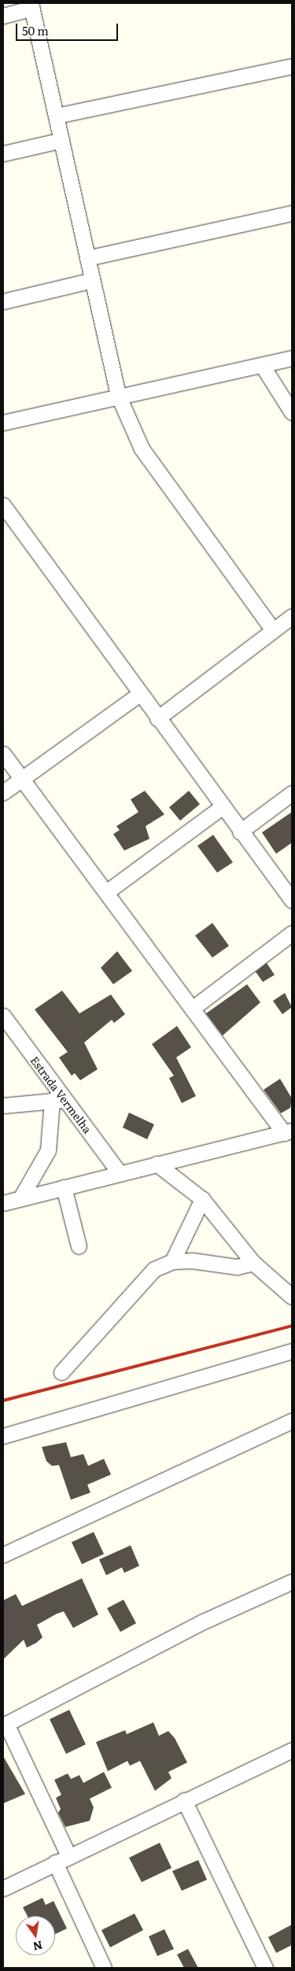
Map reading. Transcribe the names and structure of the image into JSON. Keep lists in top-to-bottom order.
{
  "streets": {
    "street": ["Estrada Vermelha"]
  },
  "scale_bar": "50 m",
  "north": "bottom"
}
